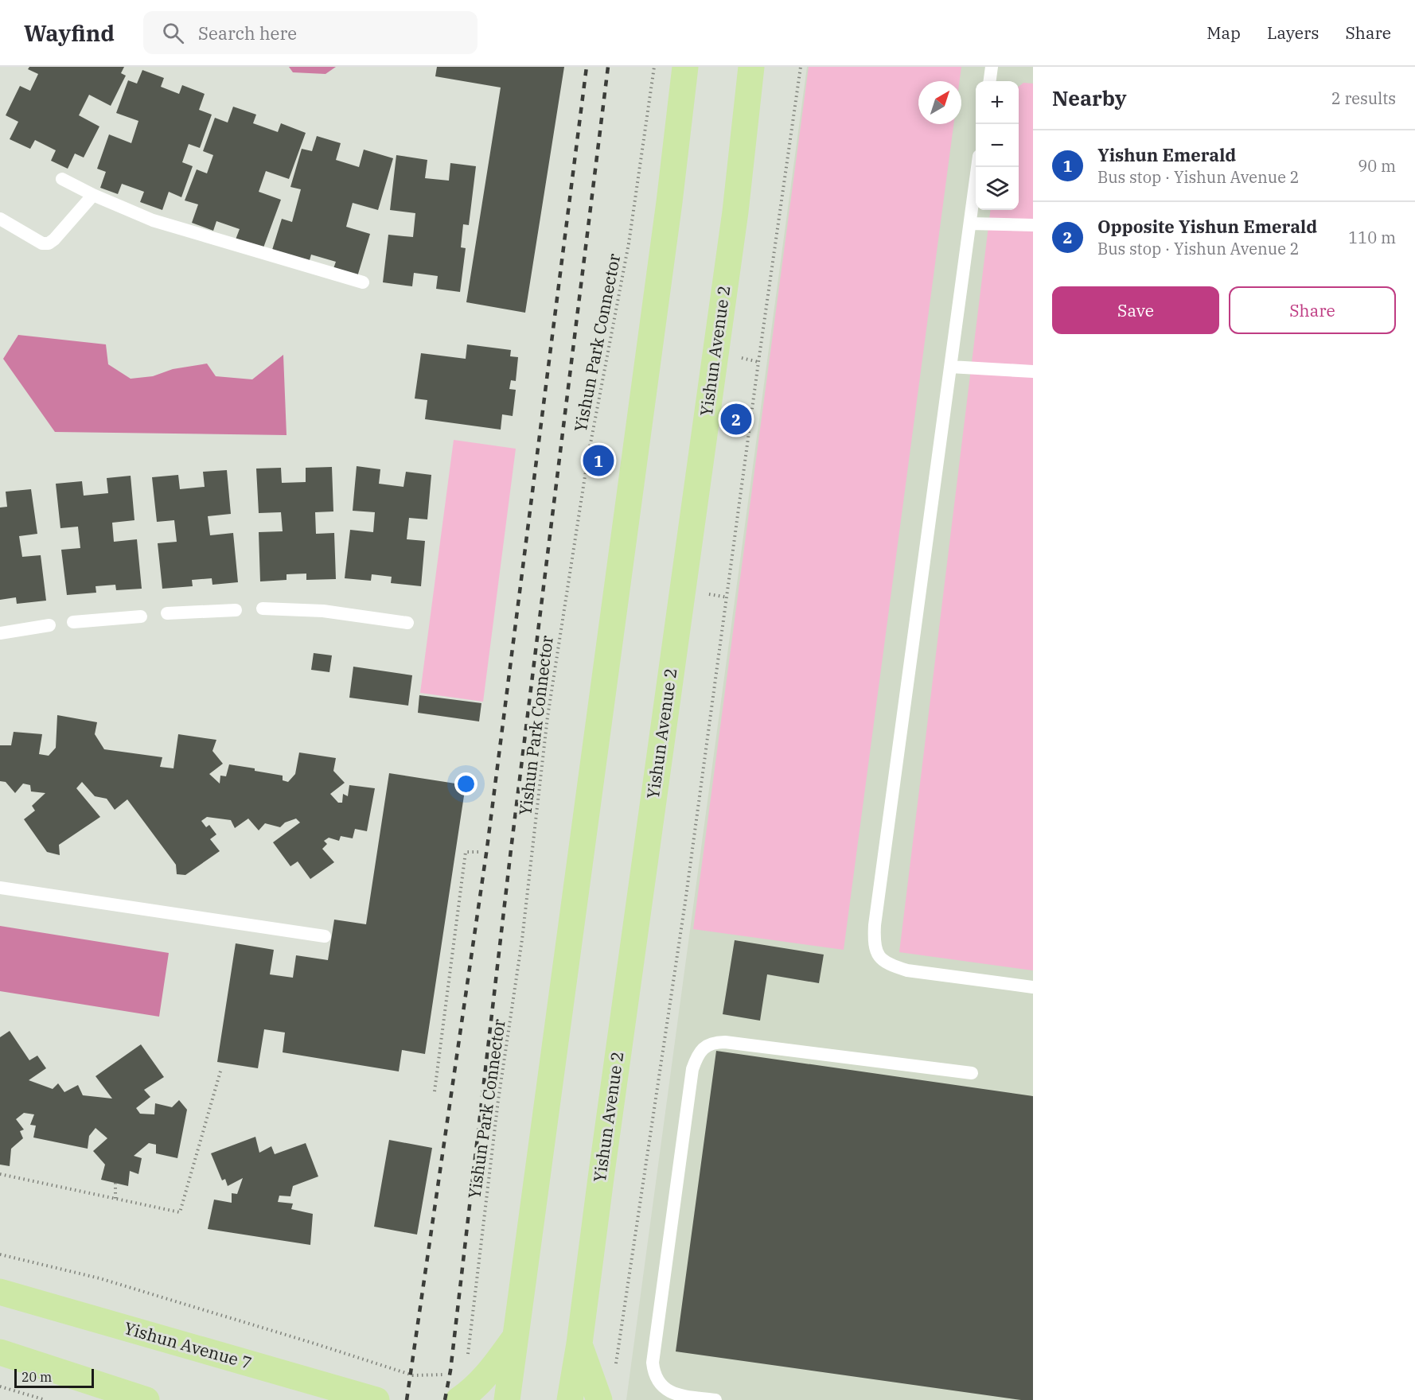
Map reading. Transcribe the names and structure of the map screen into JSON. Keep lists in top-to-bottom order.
{
  "streets": {
    "main road": ["Yishun Avenue 2", "Yishun Avenue 7"],
    "path": ["Yishun Park Connector"]
  },
  "scale_bar": "20 m",
  "north": "top right",
  "page": {
    "header": "Wayfind",
    "search": "Search here",
    "nav": ["Map", "Layers", "Share"],
    "heading": ["Nearby", "2 results"],
    "map_buttons": ["+", "−"],
    "list": [
      {
        "mark": "1",
        "name": "Yishun Emerald",
        "note": "Bus stop · Yishun Avenue 2",
        "value": "90 m"
      },
      {
        "mark": "2",
        "name": "Opposite Yishun Emerald",
        "note": "Bus stop · Yishun Avenue 2",
        "value": "110 m"
      }
    ],
    "buttons": ["Save", "Share"],
    "pins": ["2", "1"],
    "scale": "20 m"
  }
}
